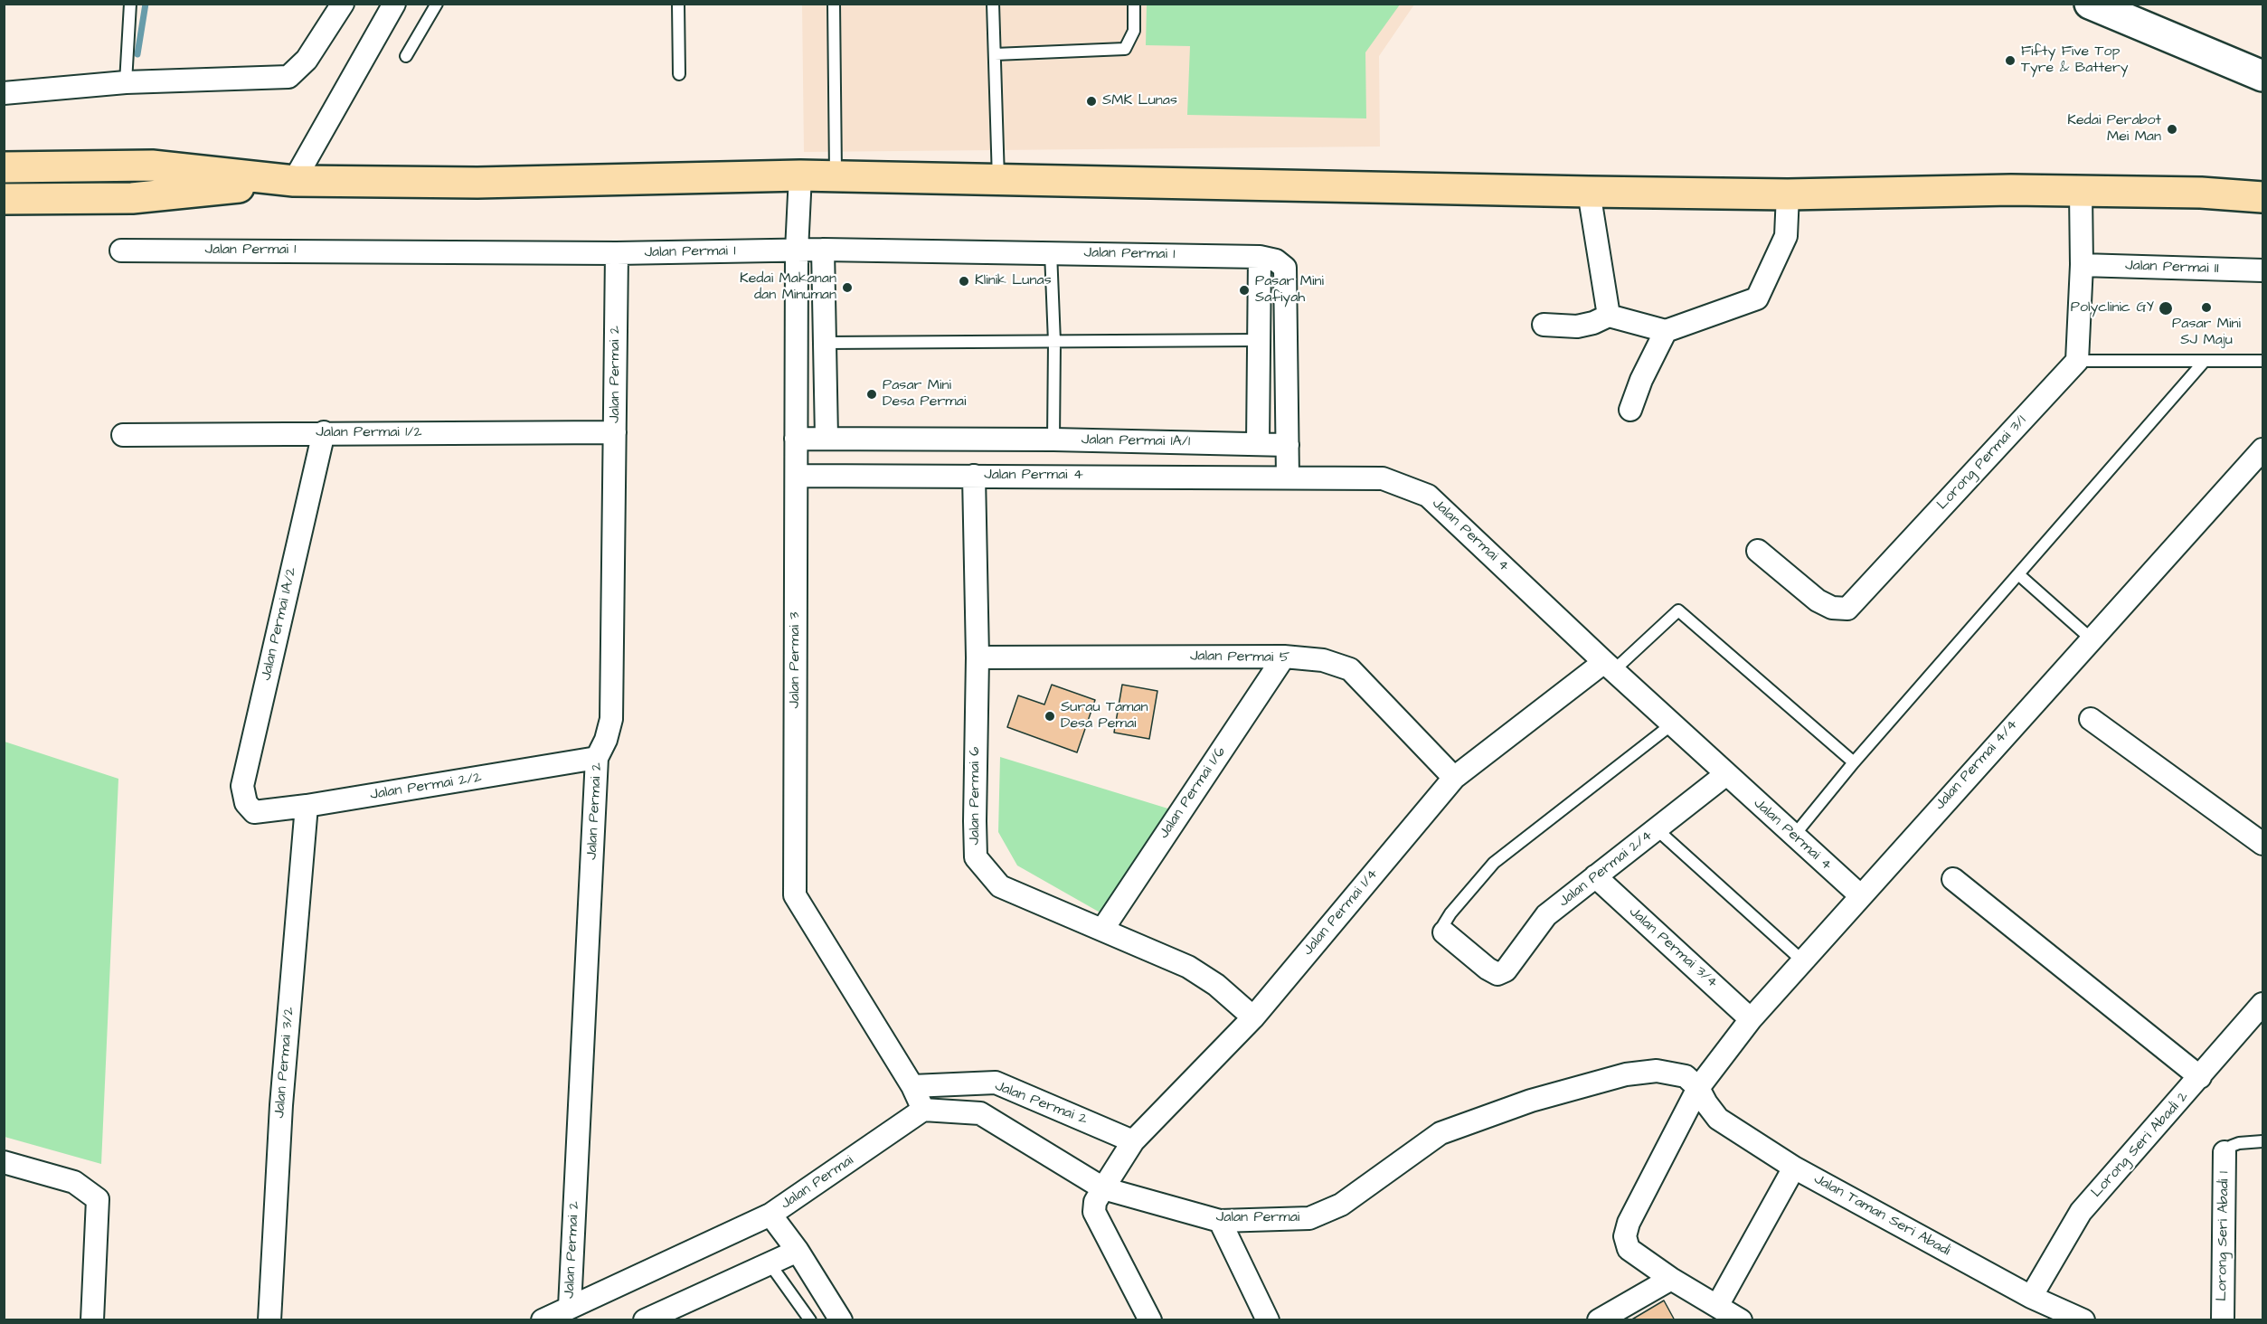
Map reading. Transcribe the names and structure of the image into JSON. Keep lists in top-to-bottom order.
{
  "streets": {
    "street": [
      "Jalan Permai 1",
      "Jalan Permai II",
      "Jalan Permai 2",
      "Jalan Permai 1/2",
      "Jalan Permai 1A/1",
      "Lorong Permai 3/1",
      "Jalan Permai 4",
      "Jalan Permai 1A/2",
      "Jalan Permai 5",
      "Jalan Permai 3",
      "Jalan Permai 4/4",
      "Jalan Permai 2/2",
      "Jalan Permai 1/6",
      "Jalan Permai 6",
      "Jalan Permai 2/4",
      "Jalan Permai 1/4",
      "Jalan Permai 3/4",
      "Jalan Permai 3/2",
      "Lorong Seri Abadi 2",
      "Jalan Permai",
      "Jalan Taman Seri Abadi",
      "Lorong Seri Abadi 1"
    ]
  },
  "crossings": [
    ["Jalan Permai 1", "Jalan Permai 2"],
    ["Jalan Permai 1", "Jalan Permai 3"],
    ["Jalan Permai 2", "Jalan Permai 1/2"],
    ["Jalan Permai 2", "Jalan Permai 3"],
    ["Jalan Permai 2", "Jalan Permai 2/2"],
    ["Jalan Permai 2", "Jalan Permai 1/4"],
    ["Jalan Permai 2", "Jalan Permai"],
    ["Jalan Permai 1/2", "Jalan Permai 1A/2"],
    ["Jalan Permai 1A/1", "Jalan Permai 3"],
    ["Jalan Permai 4", "Jalan Permai 3"],
    ["Jalan Permai 4", "Jalan Permai 4/4"],
    ["Jalan Permai 4", "Jalan Permai 6"],
    ["Jalan Permai 4", "Jalan Permai 2/4"],
    ["Jalan Permai 4", "Jalan Permai 1/4"],
    ["Jalan Permai 1A/2", "Jalan Permai 2/2"],
    ["Jalan Permai 5", "Jalan Permai 1/6"],
    ["Jalan Permai 5", "Jalan Permai 6"],
    ["Jalan Permai 5", "Jalan Permai 1/4"],
    ["Jalan Permai 3", "Jalan Permai"],
    ["Jalan Permai 4/4", "Jalan Permai 3/4"],
    ["Jalan Permai 4/4", "Jalan Permai"],
    ["Jalan Permai 4/4", "Jalan Taman Seri Abadi"],
    ["Jalan Permai 2/2", "Jalan Permai 3/2"],
    ["Jalan Permai 1/6", "Jalan Permai 6"],
    ["Jalan Permai 6", "Jalan Permai 1/4"],
    ["Jalan Permai 2/4", "Jalan Permai 3/4"],
    ["Jalan Permai 1/4", "Jalan Permai"],
    ["Lorong Seri Abadi 2", "Jalan Taman Seri Abadi"],
    ["Jalan Permai", "Jalan Taman Seri Abadi"]
  ],
  "places": [
    "Fifty Five Top Tyre & Battery",
    "SMK Lunas",
    "Kedai Perabot Mei Man",
    "Klinik Lunas",
    "Kedai Makanan dan Minuman",
    "Pasar Mini Safiyah",
    "Pasar Mini SJ Maju",
    "Polyclinic GY",
    "Pasar Mini Desa Permai",
    "Surau Taman Desa Pemai"
  ]
}
